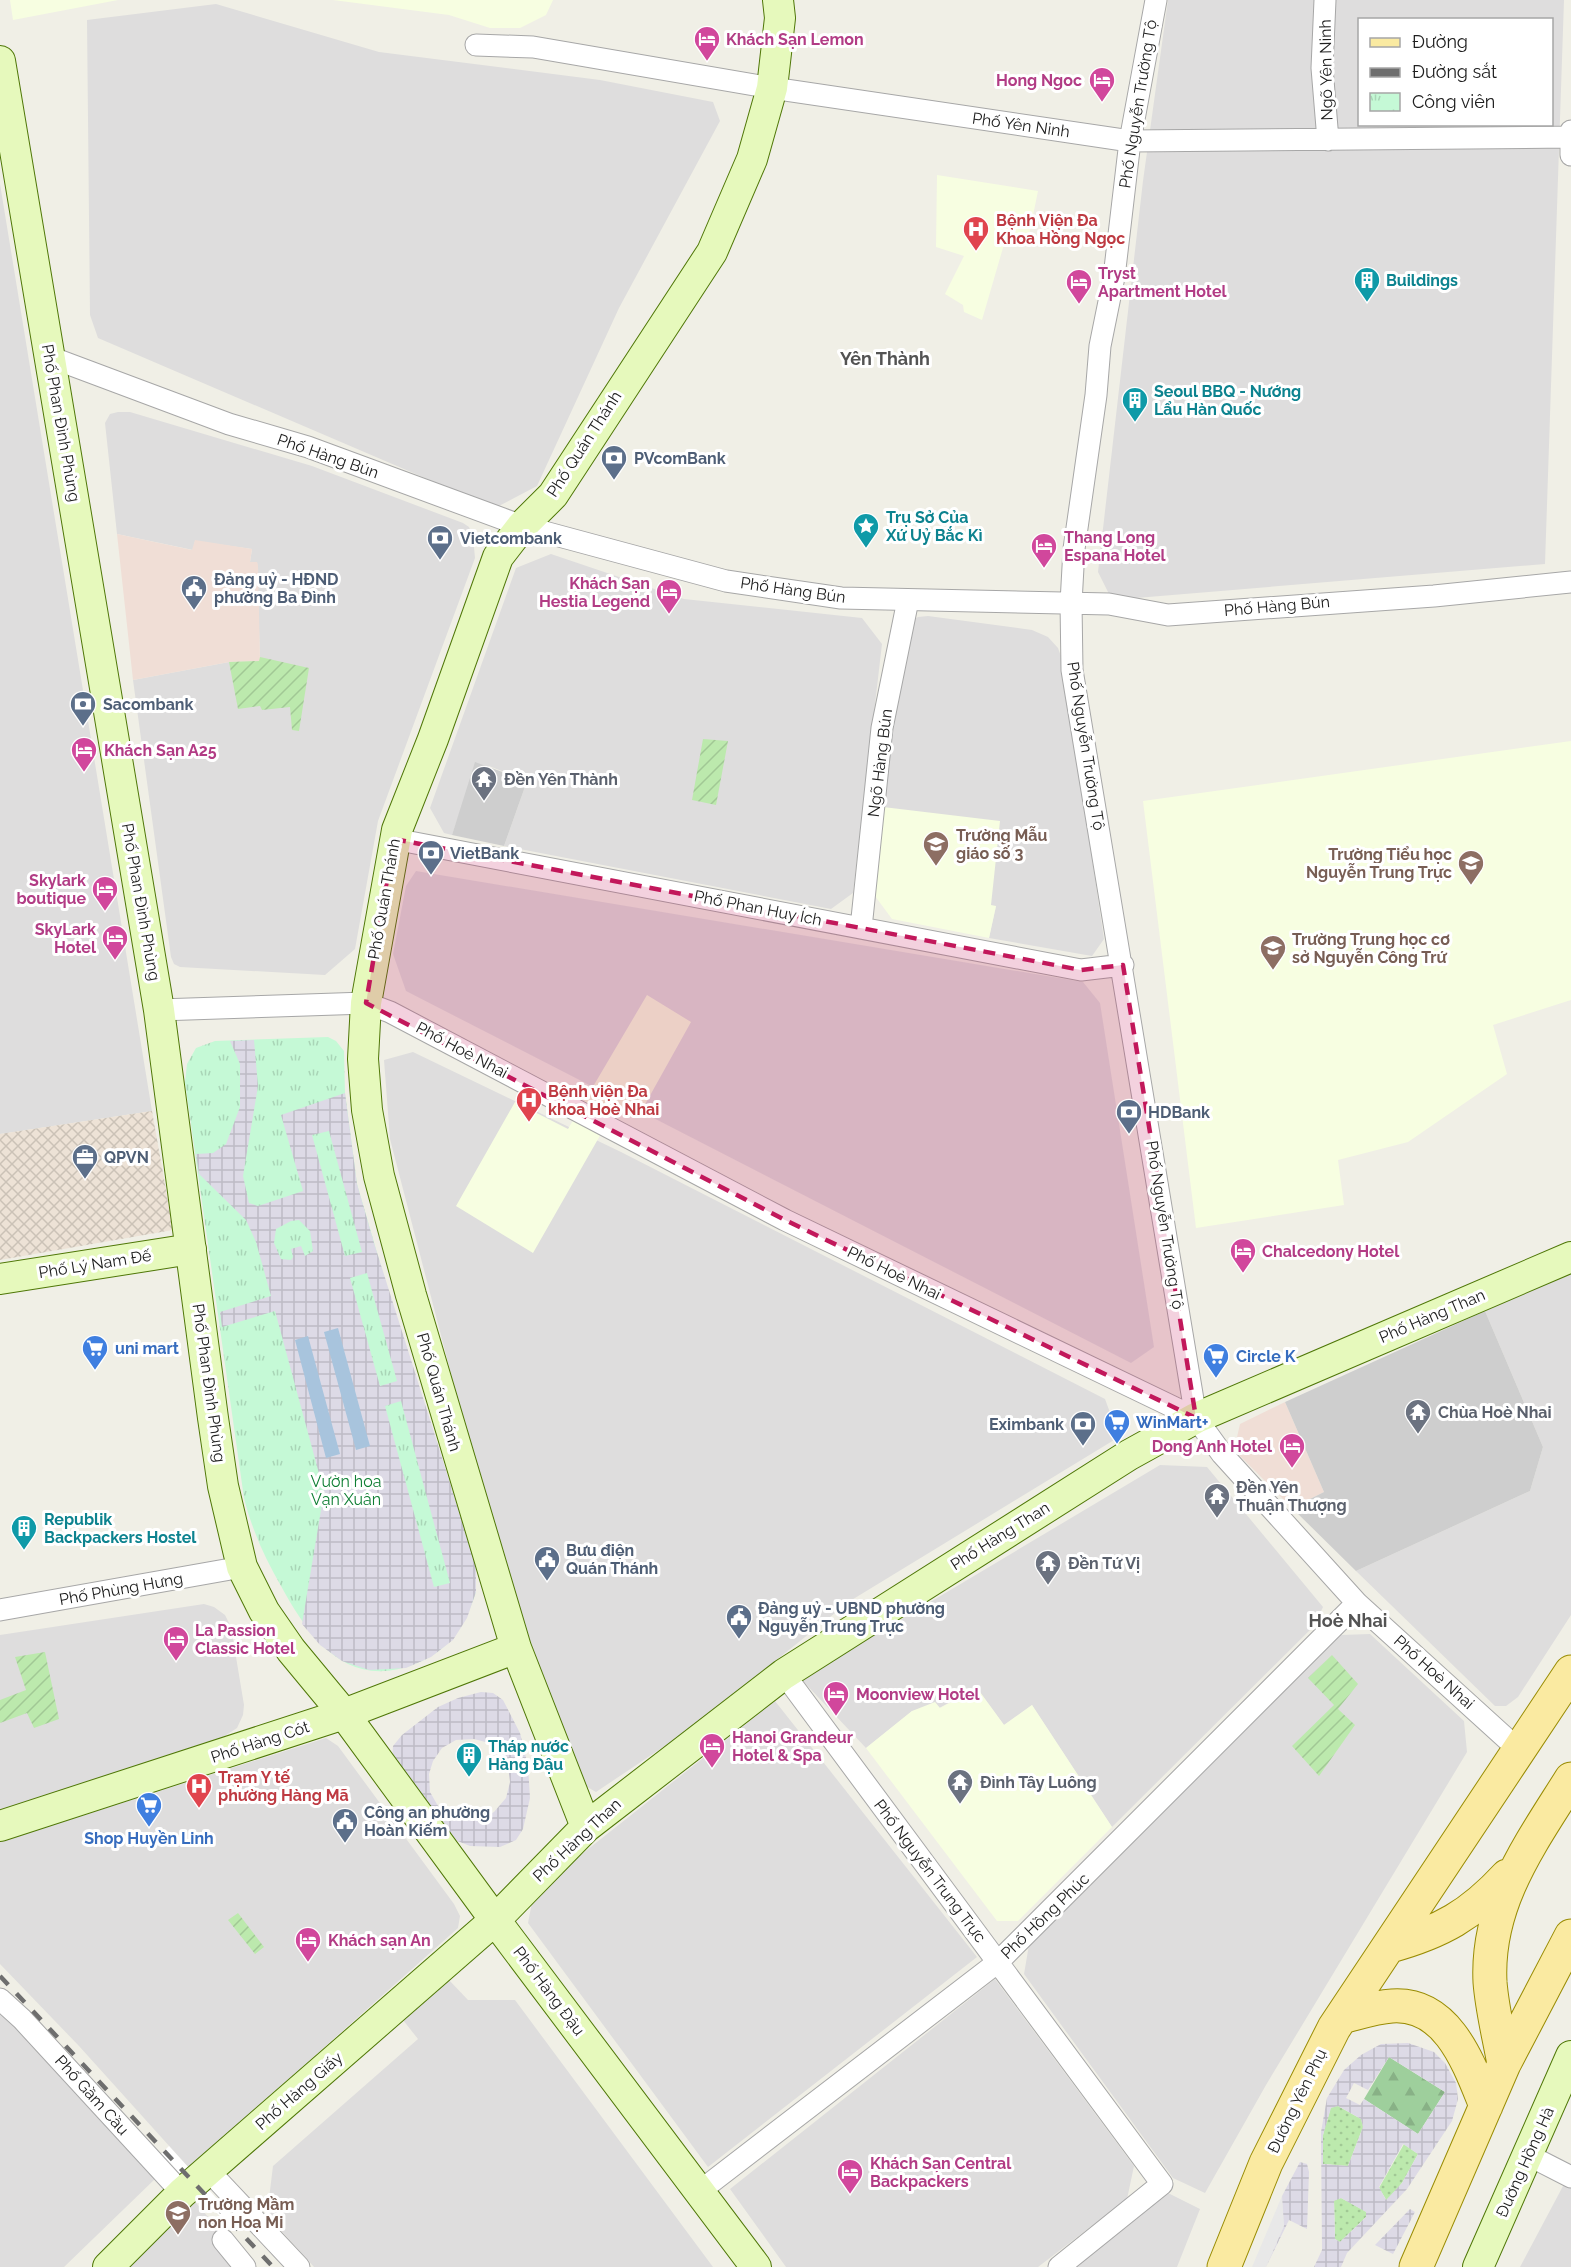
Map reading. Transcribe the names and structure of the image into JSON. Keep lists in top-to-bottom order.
{
  "streets": {
    "main road": [
      "Phố Phan Đình Phùng",
      "Phố Quán Thánh",
      "Phố Lý Nam Đế",
      "Phố Hàng Than",
      "Phố Hàng Cót",
      "Phố Hàng Đậu",
      "Phố Hàng Giấy",
      "Đường Yên Phụ",
      "Đường Hồng Hà"
    ],
    "street": [
      "Ngõ Yên Ninh",
      "Phố Nguyễn Trường Tộ",
      "Phố Yên Ninh",
      "Phố Hàng Bún",
      "Ngõ Hàng Bún",
      "Phố Phan Huy Ích",
      "Phố Hoè Nhai",
      "Phố Phùng Hưng",
      "Phố Nguyễn Trung Trực",
      "Phố Hồng Phúc",
      "Phố Gầm Cầu"
    ]
  },
  "crossings": [
    ["Ngõ Yên Ninh", "Phố Yên Ninh"],
    ["Phố Nguyễn Trường Tộ", "Phố Yên Ninh"],
    ["Phố Nguyễn Trường Tộ", "Phố Hàng Bún"],
    ["Phố Nguyễn Trường Tộ", "Phố Phan Huy Ích"],
    ["Phố Nguyễn Trường Tộ", "Phố Hoè Nhai"],
    ["Phố Nguyễn Trường Tộ", "Phố Hàng Than"],
    ["Phố Yên Ninh", "Phố Quán Thánh"],
    ["Phố Phan Đình Phùng", "Phố Hàng Bún"],
    ["Phố Phan Đình Phùng", "Phố Hoè Nhai"],
    ["Phố Phan Đình Phùng", "Phố Lý Nam Đế"],
    ["Phố Phan Đình Phùng", "Phố Phùng Hưng"],
    ["Phố Phan Đình Phùng", "Phố Hàng Cót"],
    ["Phố Phan Đình Phùng", "Phố Hàng Đậu"],
    ["Phố Quán Thánh", "Phố Hàng Bún"],
    ["Phố Quán Thánh", "Phố Phan Huy Ích"],
    ["Phố Quán Thánh", "Phố Hoè Nhai"],
    ["Phố Quán Thánh", "Phố Hàng Than"],
    ["Phố Quán Thánh", "Phố Hàng Cót"],
    ["Phố Hàng Bún", "Ngõ Hàng Bún"],
    ["Ngõ Hàng Bún", "Phố Phan Huy Ích"],
    ["Phố Hoè Nhai", "Phố Hàng Than"],
    ["Phố Hoè Nhai", "Phố Hồng Phúc"],
    ["Phố Hoè Nhai", "Đường Yên Phụ"],
    ["Phố Hàng Than", "Phố Nguyễn Trung Trực"],
    ["Phố Hàng Than", "Phố Hàng Đậu"],
    ["Phố Hàng Than", "Phố Hàng Giấy"],
    ["Phố Hàng Cót", "Phố Hàng Đậu"],
    ["Phố Nguyễn Trung Trực", "Phố Hồng Phúc"],
    ["Phố Hồng Phúc", "Phố Hàng Đậu"],
    ["Phố Hàng Đậu", "Phố Hàng Giấy"],
    ["Phố Hàng Giấy", "Phố Gầm Cầu"]
  ],
  "districts": ["Yên Thành", "Hoè Nhai"],
  "parks": ["Vườn hoa Vạn Xuân"],
  "places": {
    "hotel": [
      "Khách Sạn Lemon",
      "Hong Ngoc",
      "Tryst Apartment Hotel",
      "Thang Long Espana Hotel",
      "Khách Sạn Hestia Legend",
      "Khách Sạn A25",
      "Skylark boutique",
      "SkyLark Hotel",
      "Chalcedony Hotel",
      "Dong Anh Hotel",
      "La Passion Classic Hotel",
      "Moonview Hotel",
      "Hanoi Grandeur Hotel & Spa",
      "Khách sạn An",
      "Khách Sạn Central Backpackers"
    ],
    "hospital": ["Bệnh Viện Đa Khoa Hồng Ngọc", "Bệnh viện Đa khoa Hoè Nhai", "Trạm Y tế phường Hàng Mã"],
    "building": [
      "Buildings",
      "Seoul BBQ - Nướng Lẩu Hàn Quốc",
      "Republik Backpackers Hostel",
      "Tháp nước Hàng Đậu"
    ],
    "bank": [
      "PVcomBank",
      "Vietcombank",
      "Sacombank",
      "VietBank",
      "HDBank",
      "Eximbank"
    ],
    "place": ["Trụ Sở Của Xứ Uỷ Bắc Kì"],
    "public building": [
      "Đảng uỷ - HĐND phường Ba Đình",
      "Bưu điện Quán Thánh",
      "Đảng uỷ - UBND phường Nguyễn Trung Trực",
      "Công an phường Hoàn Kiếm"
    ],
    "temple": [
      "Đền Yên Thành",
      "Chùa Hoè Nhai",
      "Đền Yên Thuận Thượng",
      "Đền Tứ Vị",
      "Đình Tây Luông"
    ],
    "school or university": [
      "Trường Mẫu giáo số 3",
      "Trường Tiểu học Nguyễn Trung Trực",
      "Trường Trung học cơ sở Nguyễn Công Trứ",
      "Trường Mầm non Hoạ Mi"
    ],
    "office": ["QPVN"],
    "supermarket": [
      "uni mart",
      "Circle K",
      "WinMart+",
      "Shop Huyền Linh"
    ]
  },
  "legend": ["Đường", "Đường sắt", "Công viên"]
}
